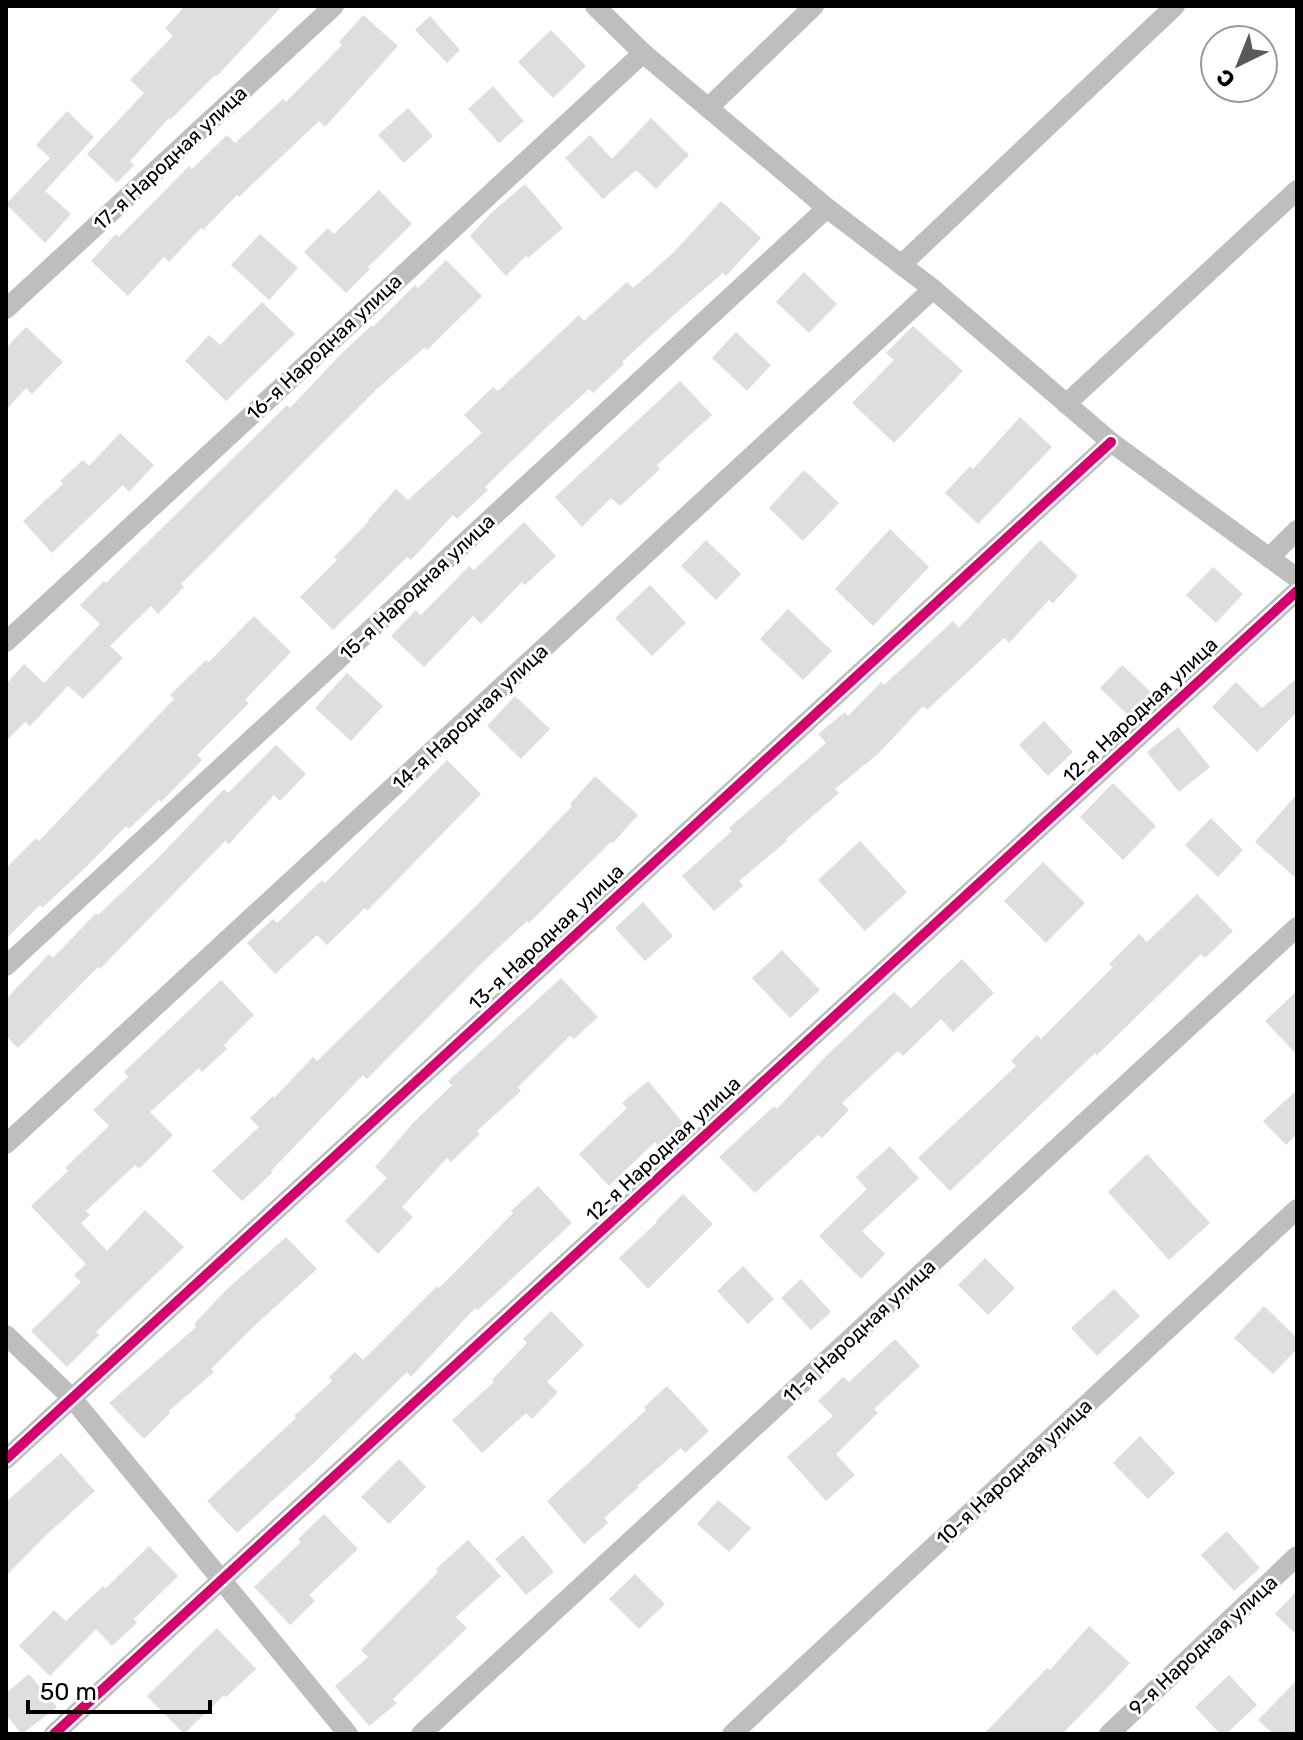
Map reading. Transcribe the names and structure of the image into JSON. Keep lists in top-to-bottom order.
{
  "streets": {
    "street": [
      "17-я Народная улица",
      "16-я Народная улица",
      "15-я Народная улица",
      "12-я Народная улица",
      "14-я Народная улица",
      "13-я Народная улица",
      "11-я Народная улица",
      "10-я Народная улица",
      "9-я Народная улица"
    ]
  },
  "scale_bar": "50 m",
  "north": "bottom left"
}
